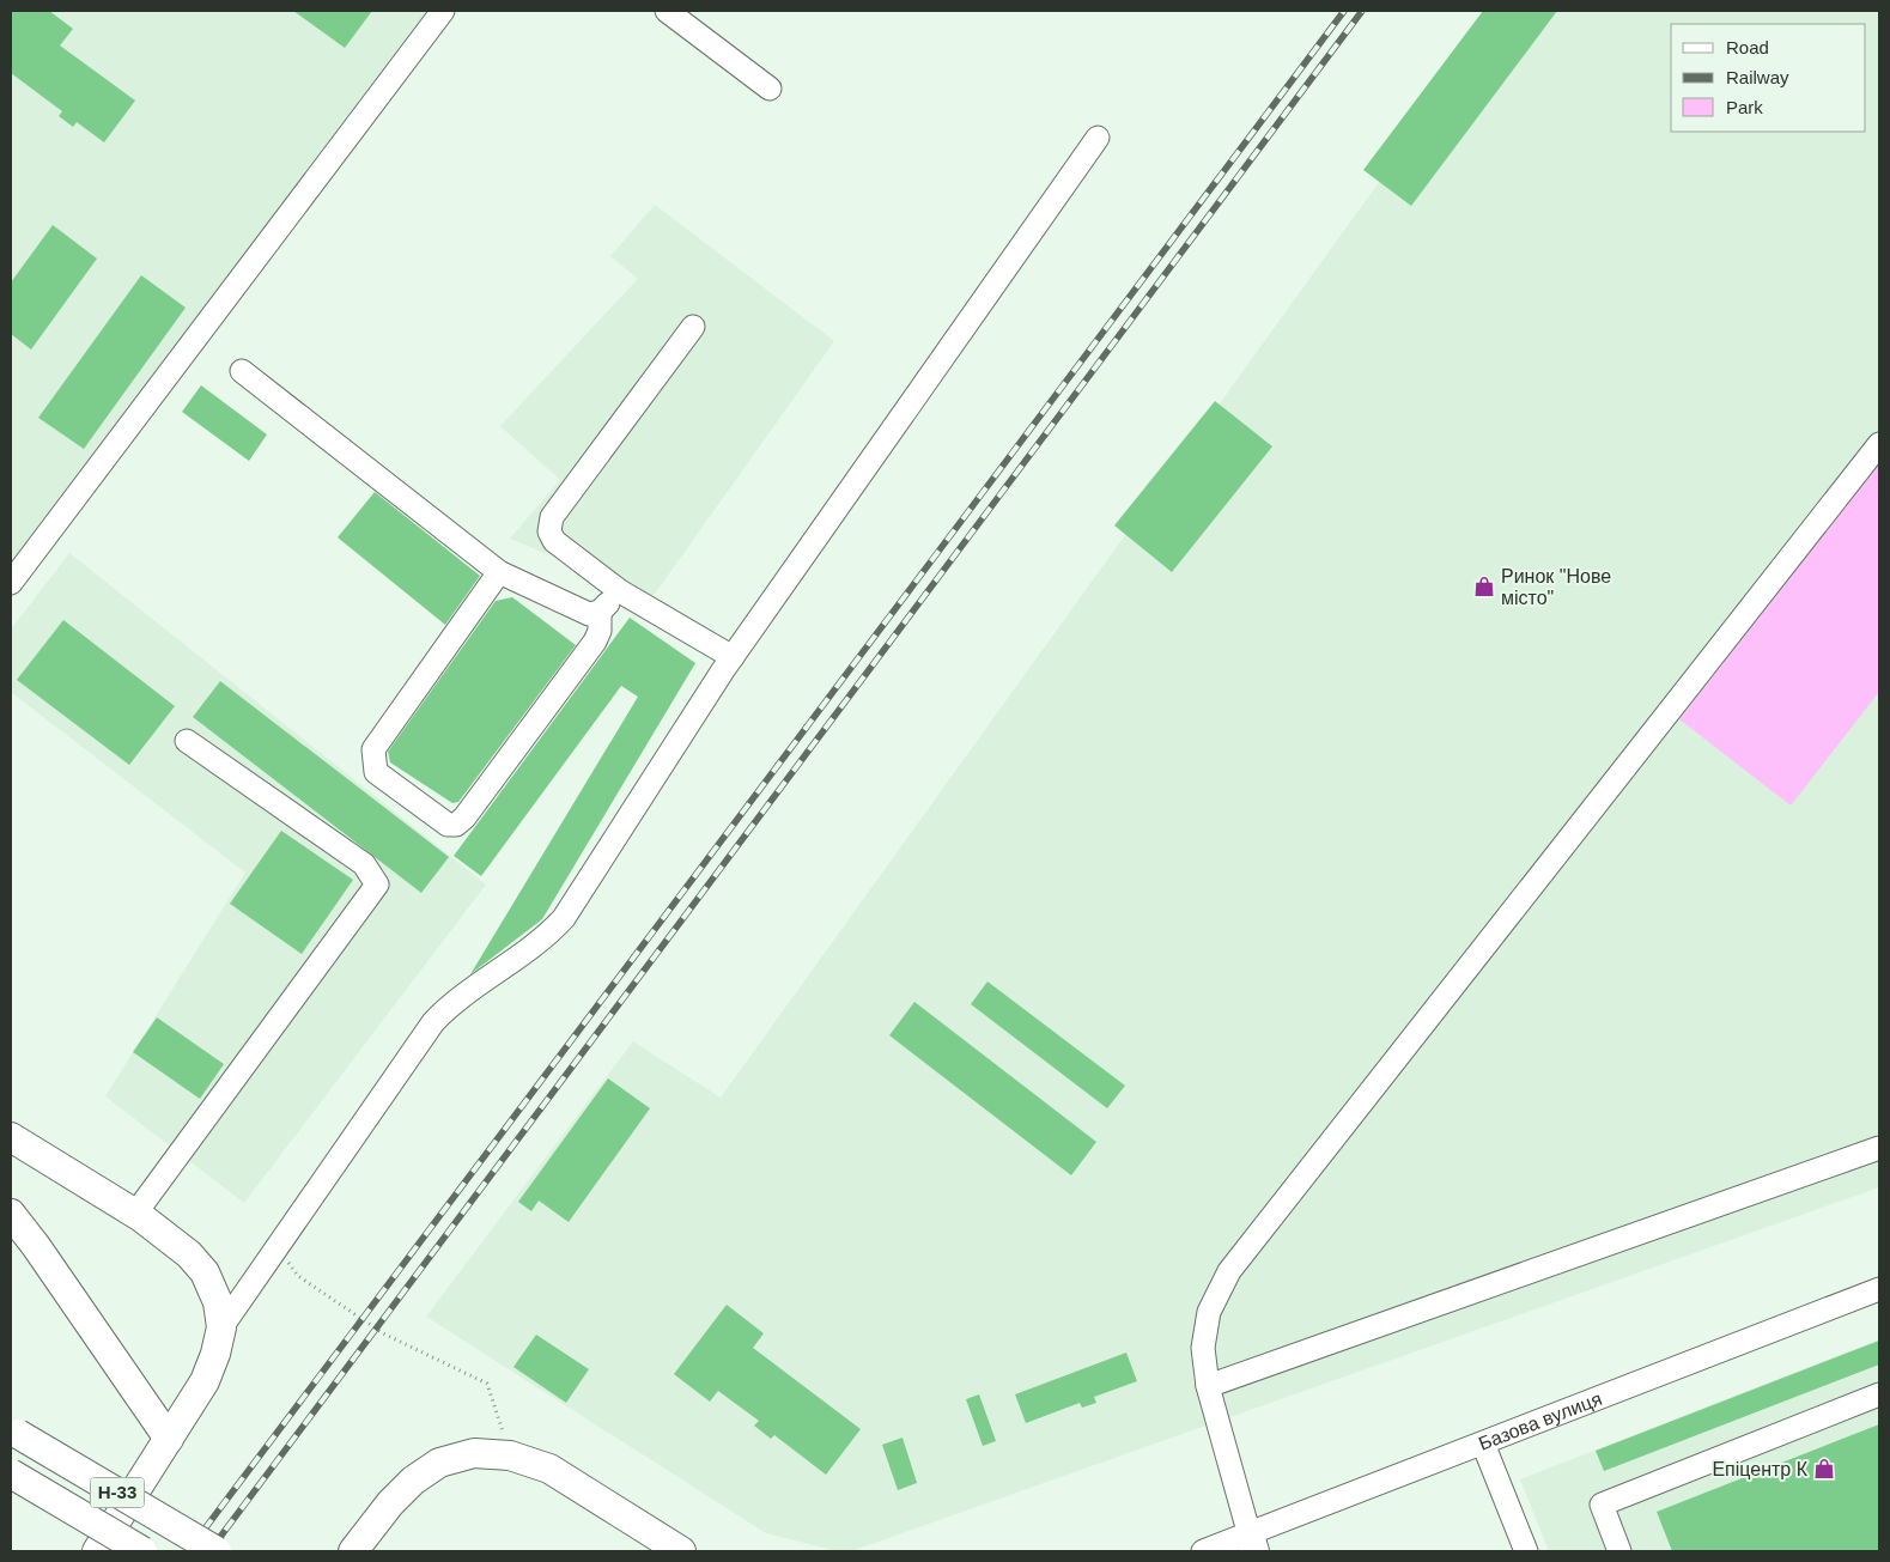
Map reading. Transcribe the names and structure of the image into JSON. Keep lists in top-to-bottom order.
{
  "streets": {
    "main road": ["Н-33"],
    "street": ["Базова вулиця"]
  },
  "places": {
    "shop": ["Ринок \"Нове місто\"", "Епіцентр К"]
  },
  "legend": ["Road", "Railway", "Park"]
}
